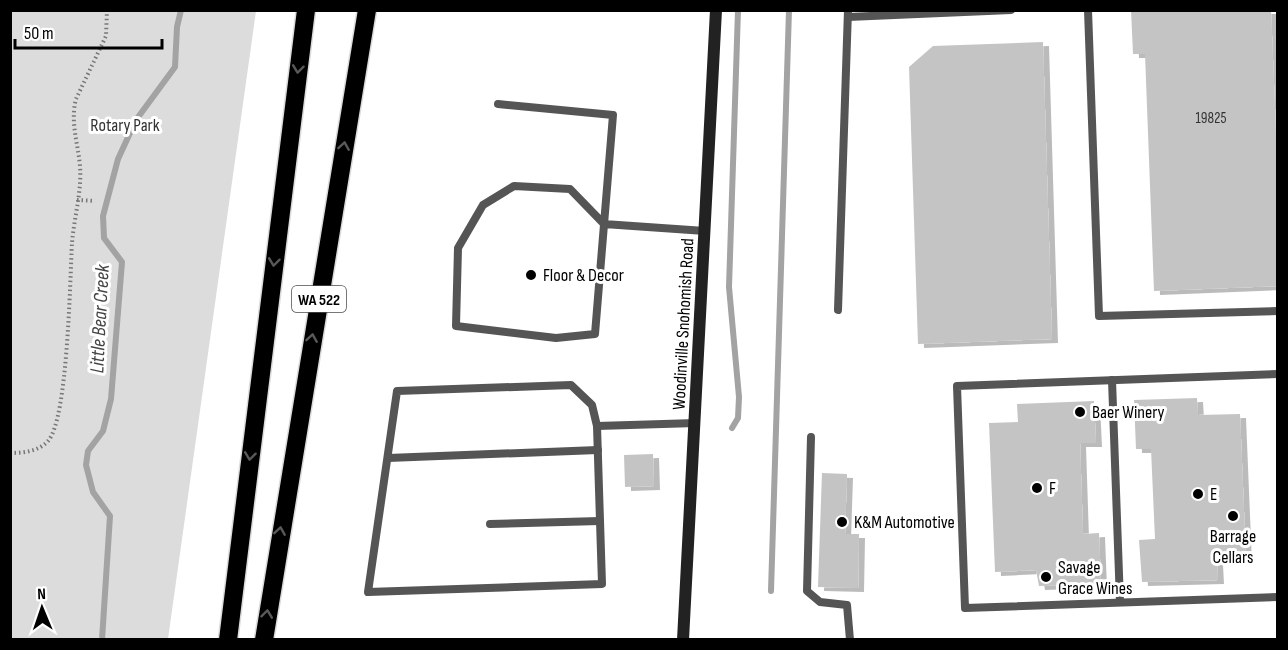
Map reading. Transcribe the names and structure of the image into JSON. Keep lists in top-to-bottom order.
{
  "streets": {
    "highway": ["WA 522"],
    "main road": ["Woodinville Snohomish Road"]
  },
  "water": ["Little Bear Creek"],
  "parks": ["Rotary Park"],
  "places": [
    "Floor & Decor",
    "Baer Winery",
    "F",
    "E",
    "Barrage Cellars",
    "K&M Automotive",
    "Savage Grace Wines"
  ],
  "house_numbers": ["19825"],
  "scale_bar": "50 m",
  "north": "top"
}
